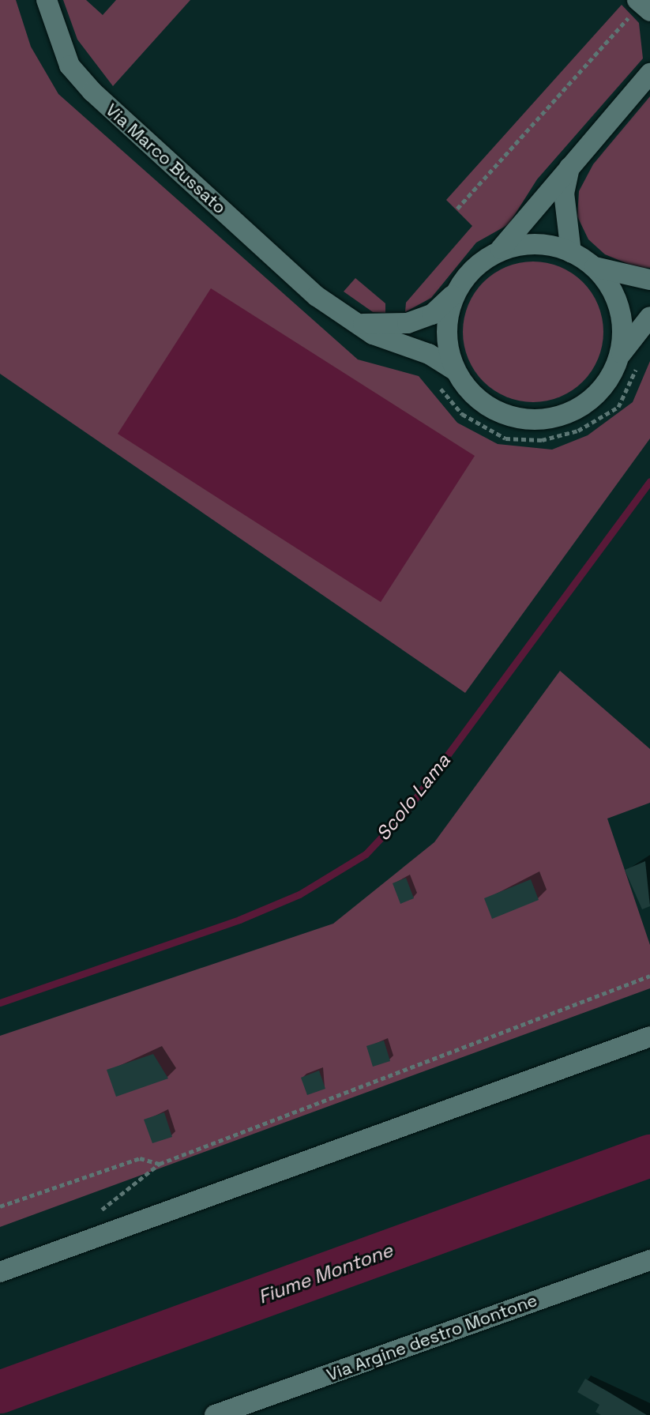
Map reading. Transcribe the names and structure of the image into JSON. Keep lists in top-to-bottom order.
{
  "streets": {
    "street": ["Via Marco Bussato", "Via Argine destro Montone"]
  },
  "water": ["Scolo Lama", "Fiume Montone"]
}
